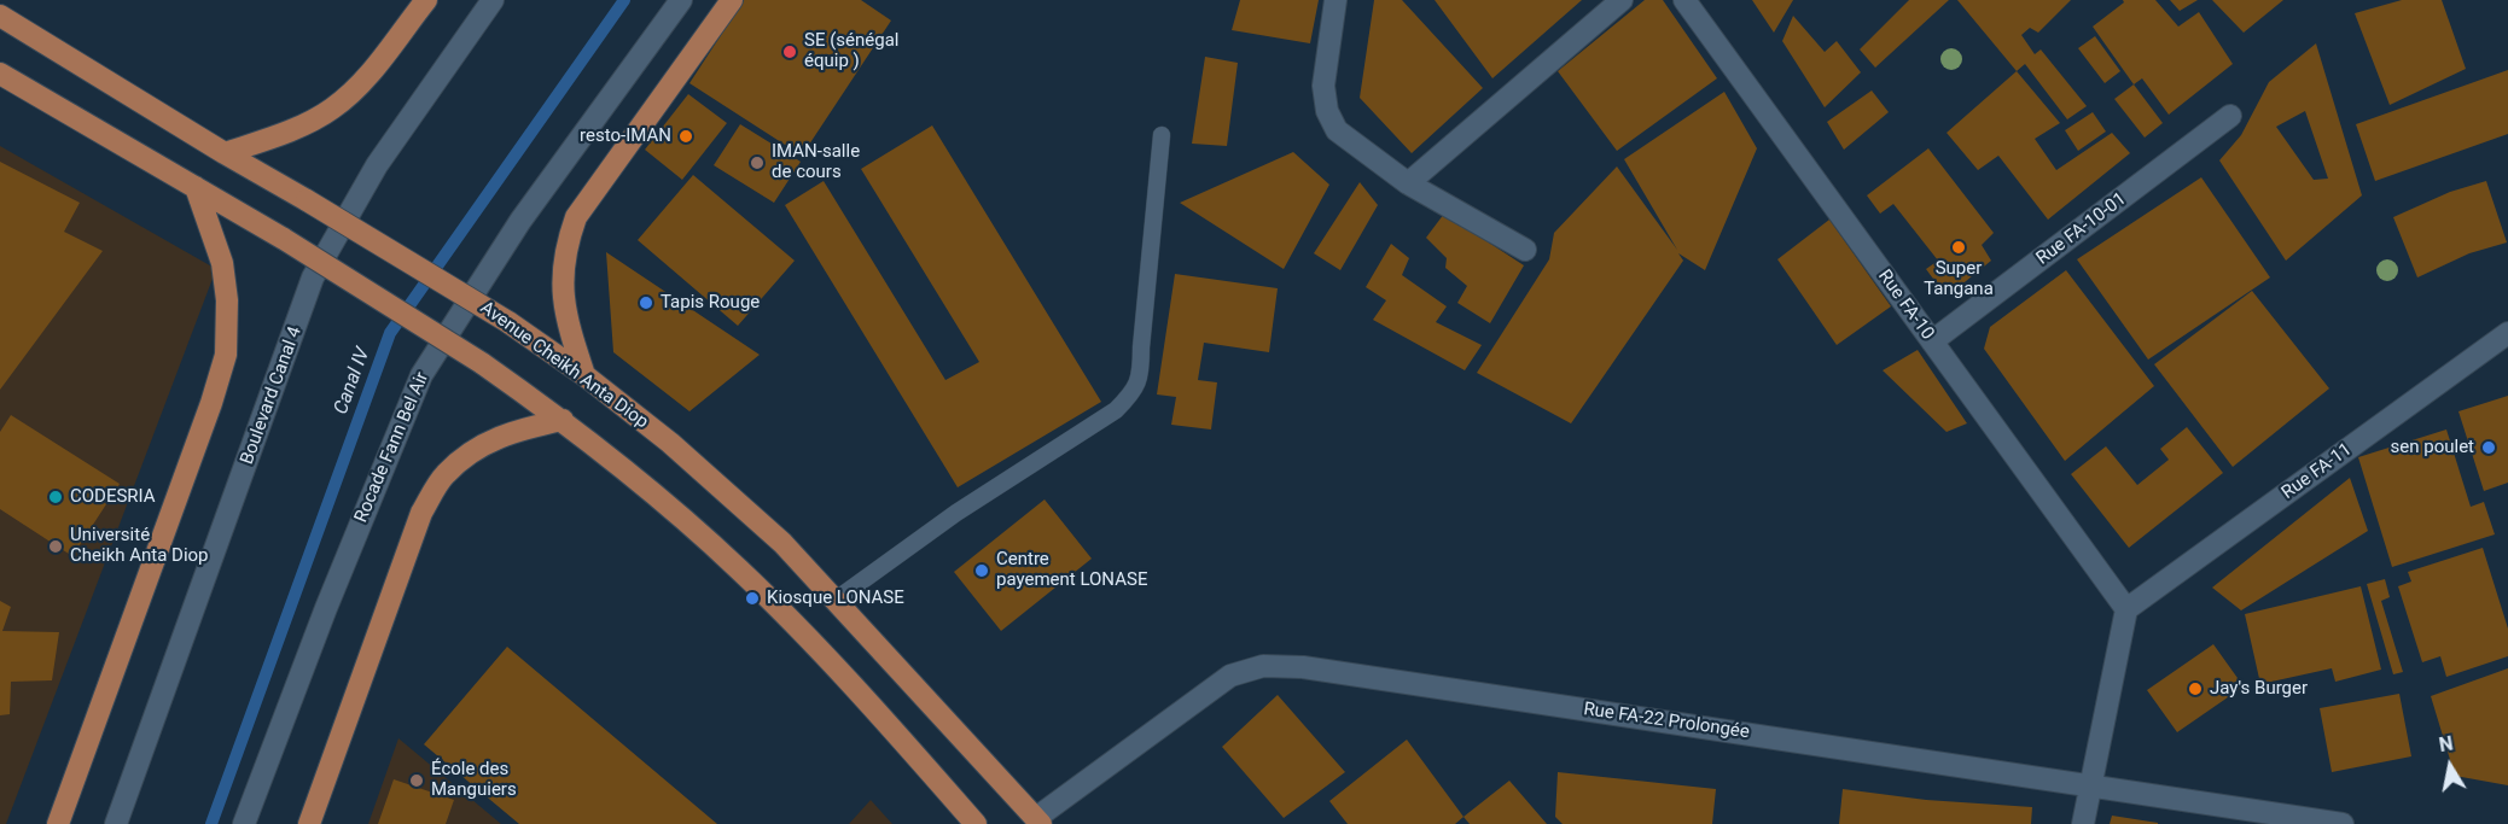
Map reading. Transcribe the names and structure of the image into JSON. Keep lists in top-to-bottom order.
{
  "streets": {
    "main road": ["Avenue Cheikh Anta Diop"],
    "street": [
      "Rue FA-10-01",
      "Rue FA-10",
      "Boulevard Canal 4",
      "Rocade Fann Bel Air",
      "Rue FA-11",
      "Rue FA-22 Prolongée"
    ]
  },
  "crossings": [
    ["Rue FA-10-01", "Rue FA-10"],
    ["Rue FA-10", "Rue FA-11"],
    ["Avenue Cheikh Anta Diop", "Rue FA-22 Prolongée"]
  ],
  "water": ["Canal IV"],
  "places": [
    "SE (sénégal équip )",
    "resto-IMAN",
    "IMAN-salle de cours",
    "Super Tangana",
    "Tapis Rouge",
    "sen poulet",
    "CODESRIA",
    "Université Cheikh Anta Diop",
    "Centre payement LONASE",
    "Kiosque LONASE",
    "Jay's Burger",
    "École des Manguiers"
  ],
  "north": "top"
}
